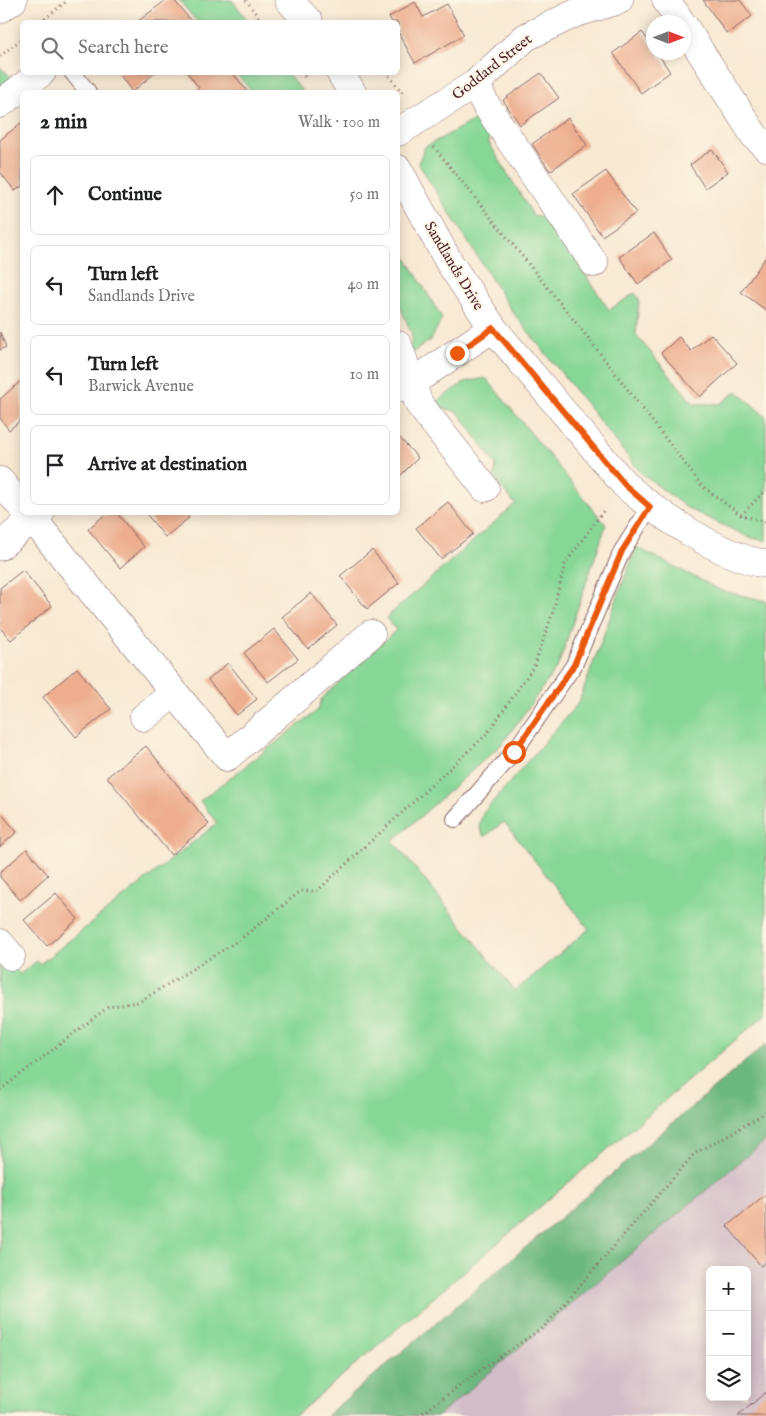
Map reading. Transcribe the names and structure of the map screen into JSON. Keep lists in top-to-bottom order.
{
  "streets": {
    "street": ["Goddard Street", "Sandlands Drive"]
  },
  "north": "right",
  "page": {
    "search": "Search here",
    "heading": ["2 min", "Walk · 100 m"],
    "list": [
      ["Continue", "50 m"],
      ["Turn left", "Sandlands Drive", "40 m"],
      ["Turn left", "Barwick Avenue", "10 m"],
      "Arrive at destination"
    ],
    "map_buttons": ["+", "−"]
  }
}
